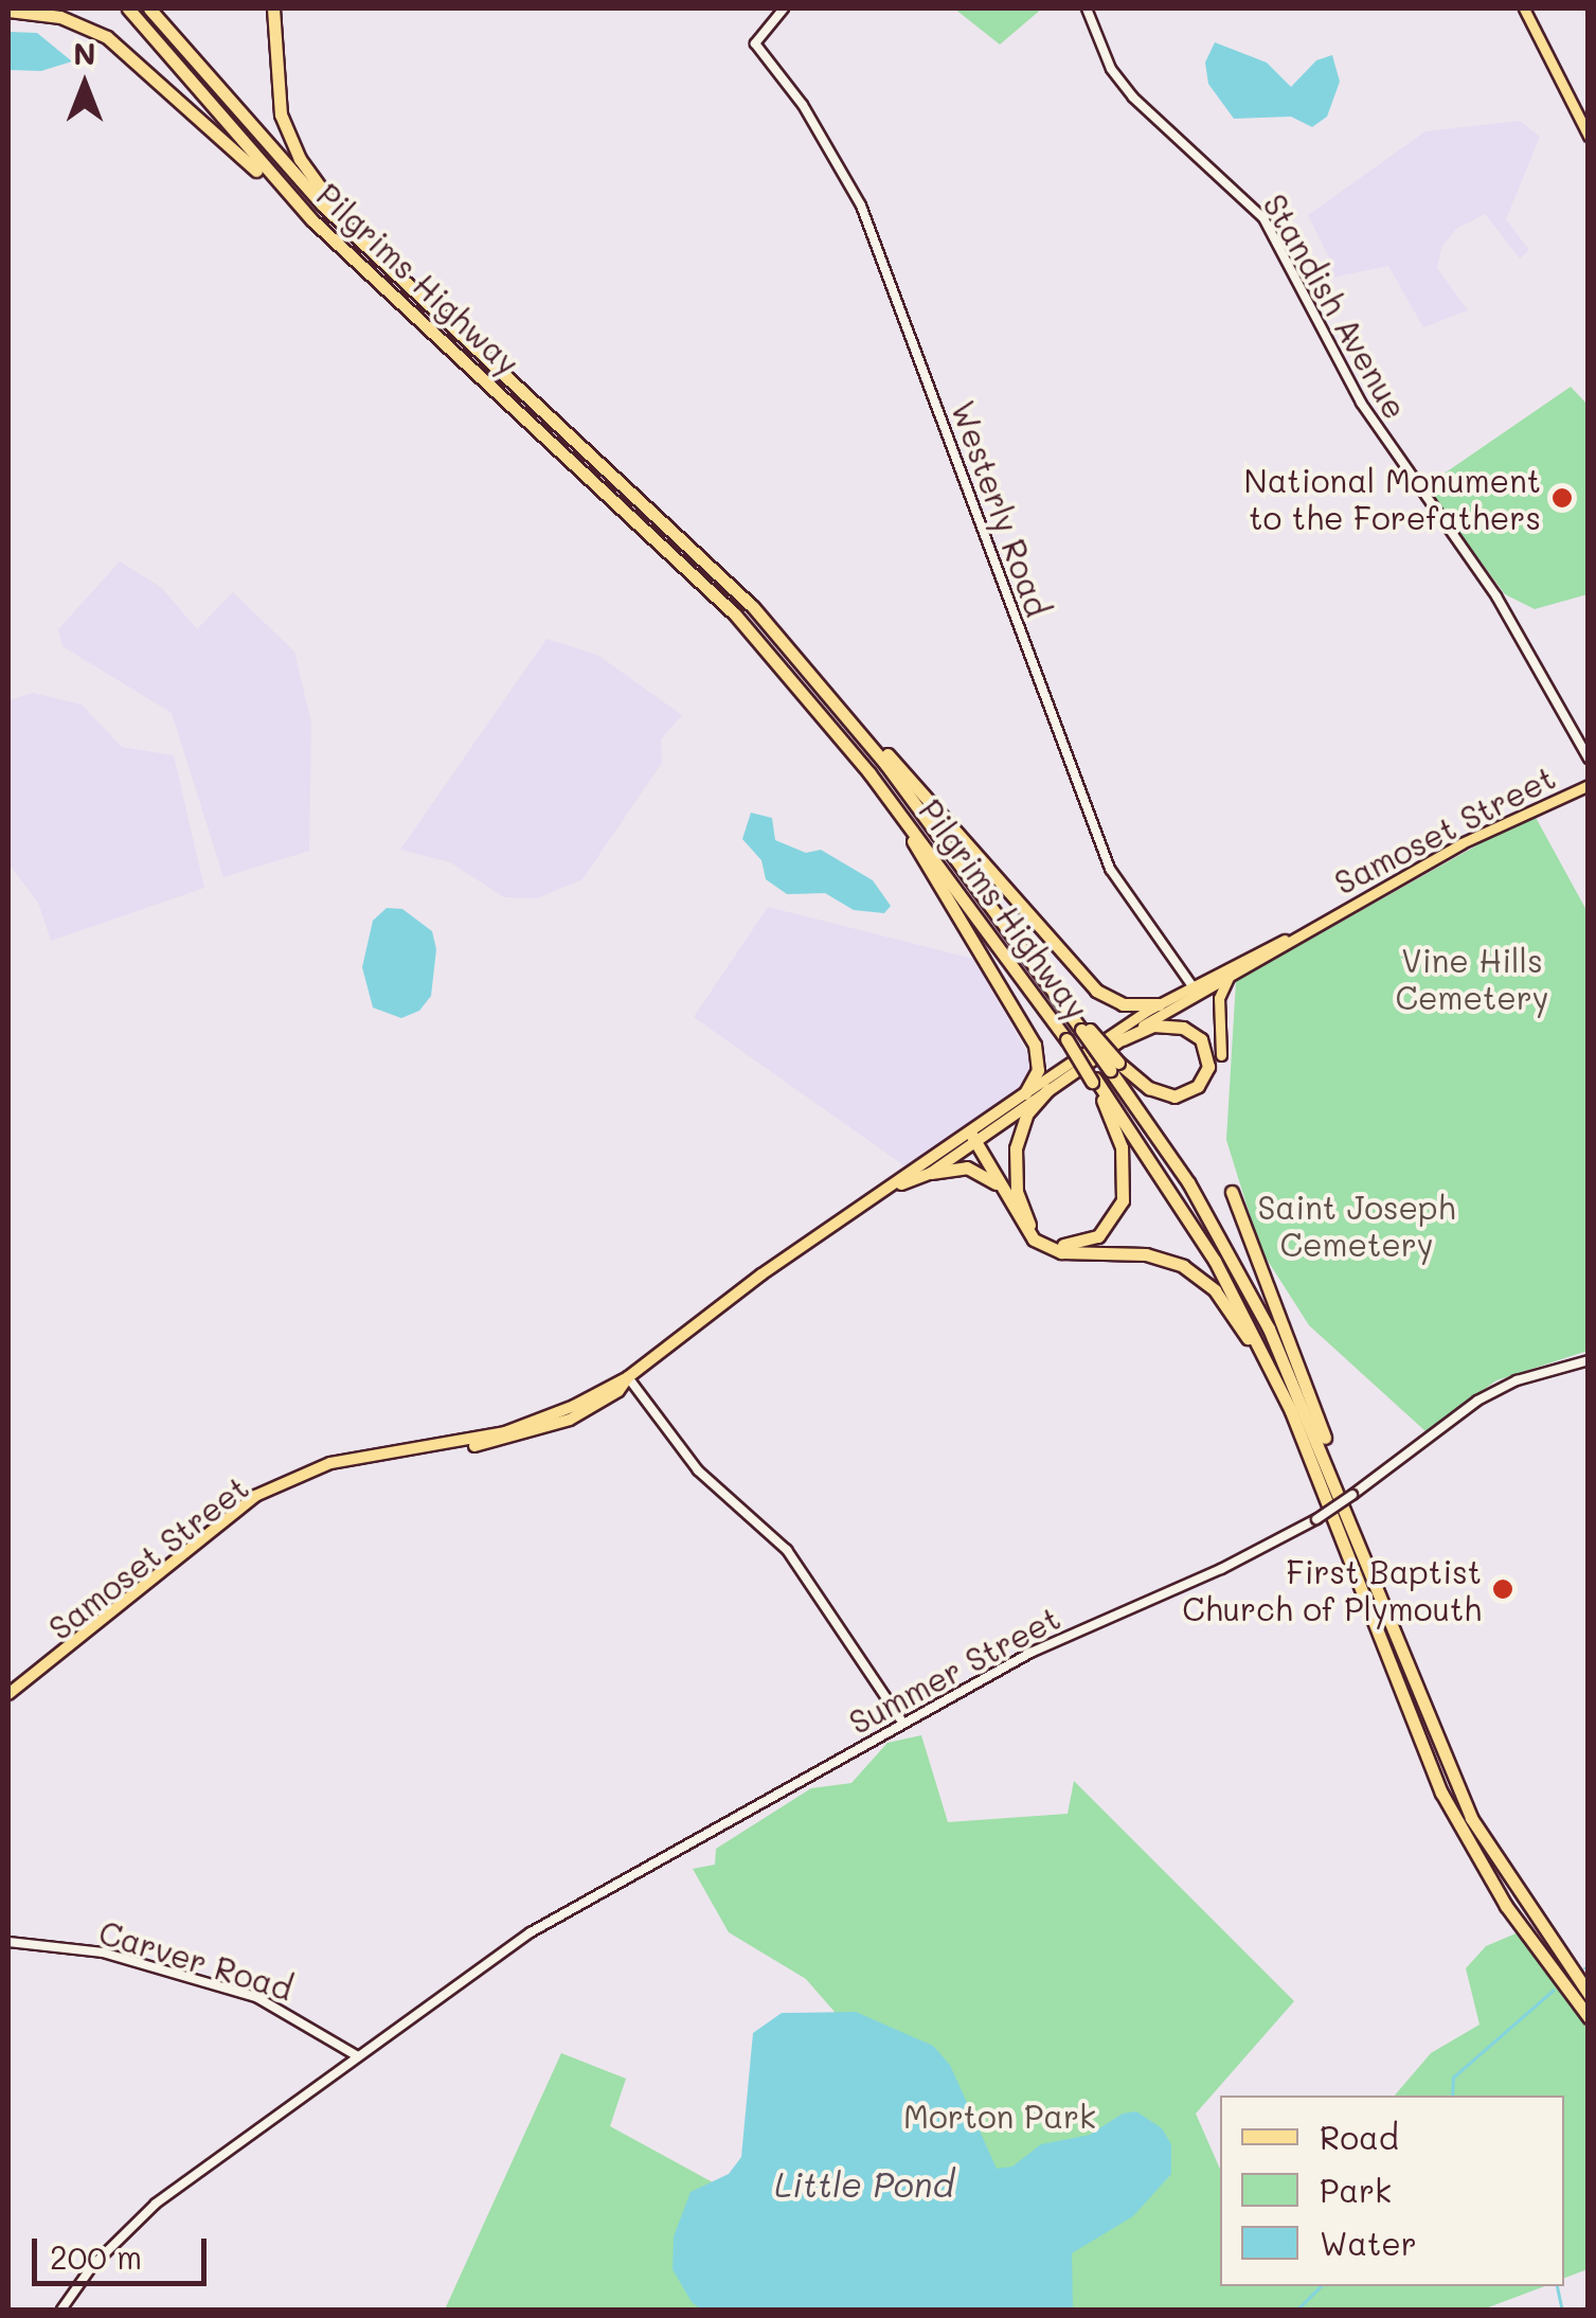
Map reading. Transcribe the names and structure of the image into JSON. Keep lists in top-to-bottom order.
{
  "streets": {
    "highway": ["Pilgrims Highway", "Samoset Street"],
    "street": [
      "Standish Avenue",
      "Westerly Road",
      "Summer Street",
      "Carver Road"
    ]
  },
  "crossings": [
    ["Westerly Road", "Samoset Street"],
    ["Summer Street", "Carver Road"]
  ],
  "water": ["Little Pond"],
  "parks": ["Vine Hills Cemetery", "Saint Joseph Cemetery", "Morton Park"],
  "places": ["National Monument to the Forefathers", "First Baptist Church of Plymouth"],
  "legend": ["Road", "Park", "Water"],
  "scale_bar": "200 m",
  "north": "top"
}
